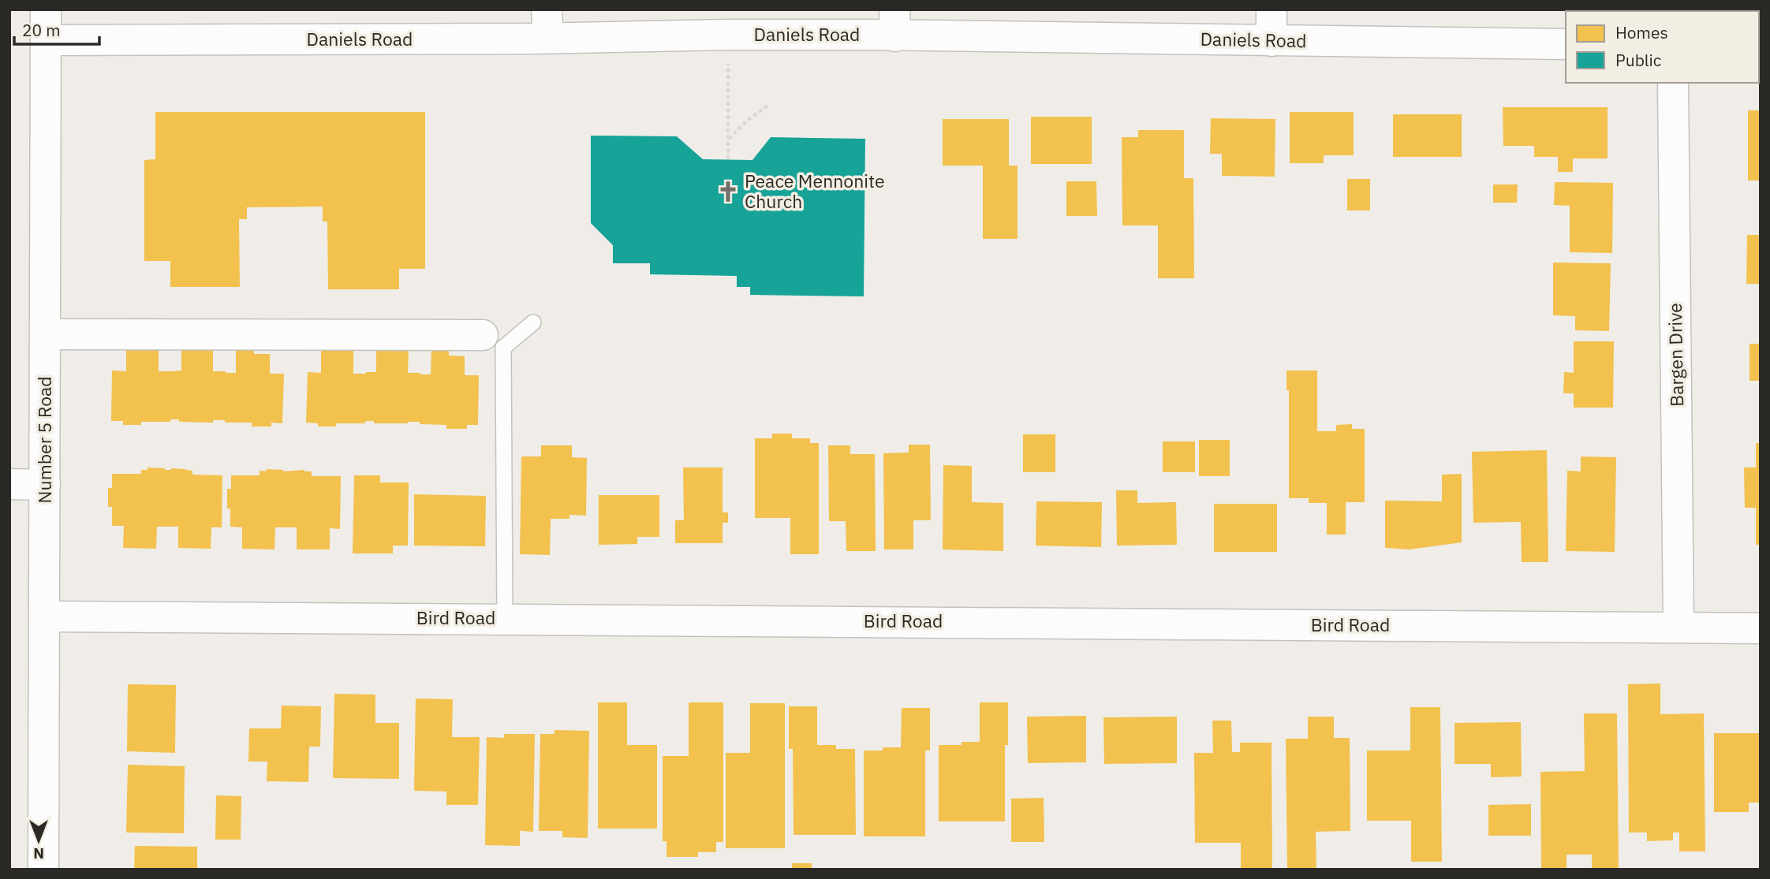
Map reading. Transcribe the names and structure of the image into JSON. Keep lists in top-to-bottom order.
{
  "streets": {
    "street": [
      "Daniels Road",
      "Bargen Drive",
      "Number 5 Road",
      "Bird Road"
    ]
  },
  "crossings": [
    ["Daniels Road", "Number 5 Road"],
    ["Bargen Drive", "Bird Road"],
    ["Number 5 Road", "Bird Road"]
  ],
  "places": {
    "church": ["Peace Mennonite Church"]
  },
  "legend": ["Homes", "Public"],
  "scale_bar": "20 m",
  "north": "bottom"
}
